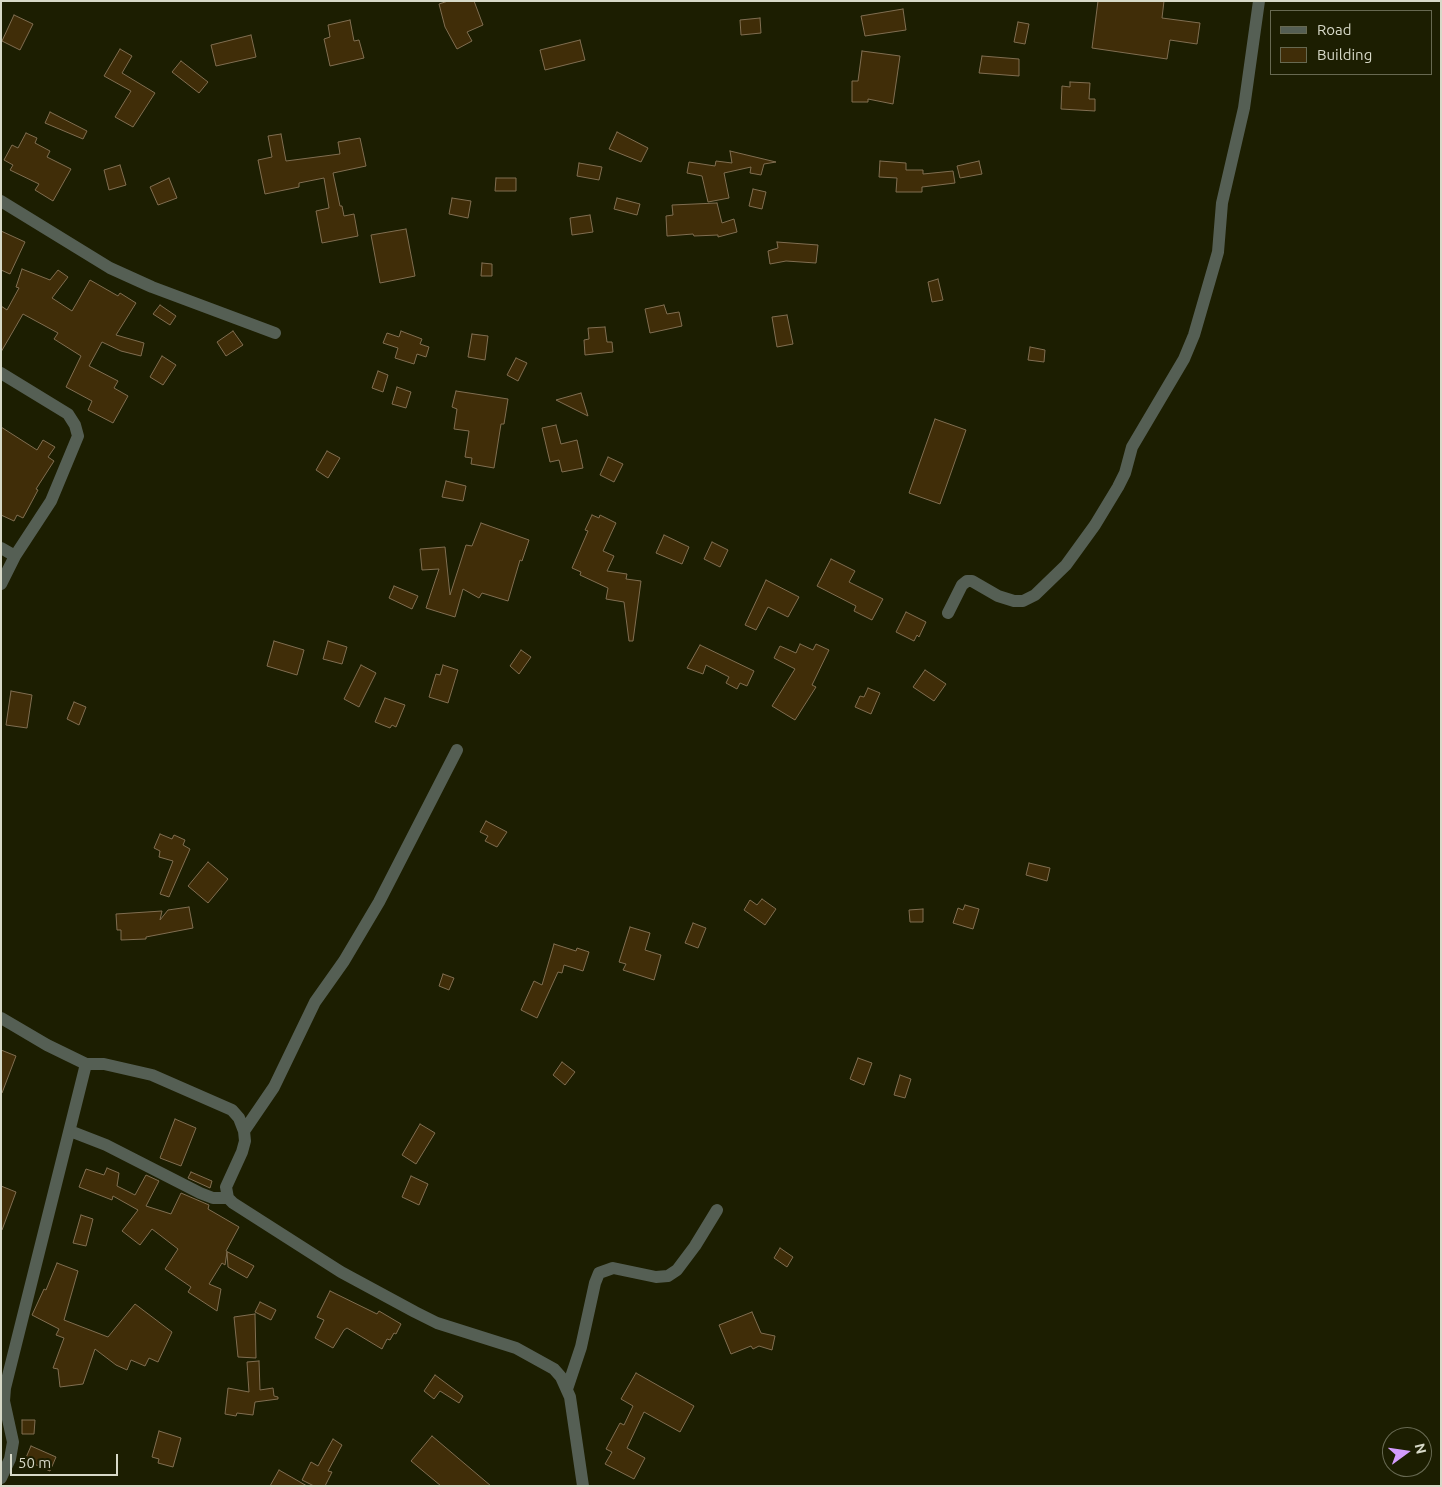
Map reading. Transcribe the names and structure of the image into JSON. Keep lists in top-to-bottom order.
{
  "legend": ["Road", "Building"],
  "scale_bar": "50 m",
  "north": "right"
}
